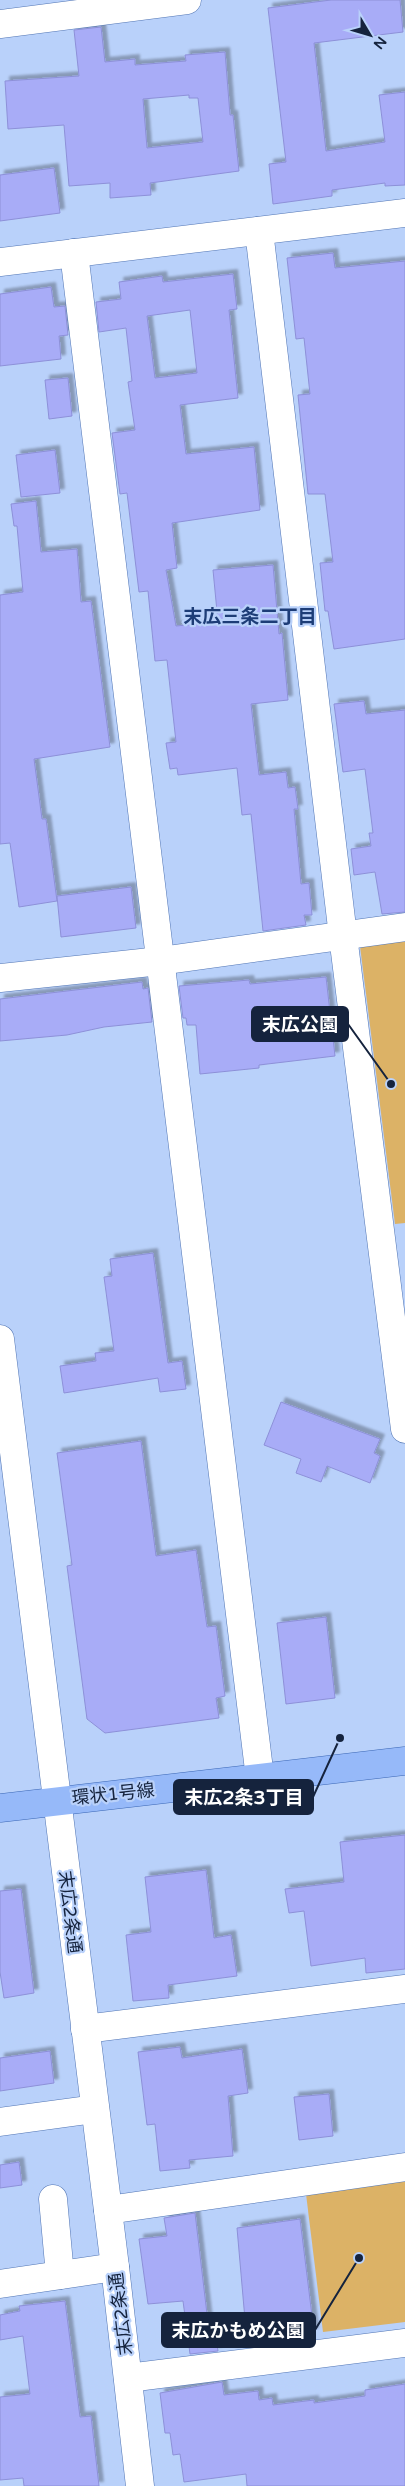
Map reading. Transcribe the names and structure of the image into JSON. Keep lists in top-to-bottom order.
{
  "streets": {
    "main road": ["環状1号線"],
    "street": ["末広2条通"]
  },
  "crossings": [
    ["環状1号線", "末広2条通"]
  ],
  "districts": ["末広三条二丁目"],
  "places": ["末広公園", "末広2条3丁目", "末広かもめ公園"],
  "north": "bottom right"
}
